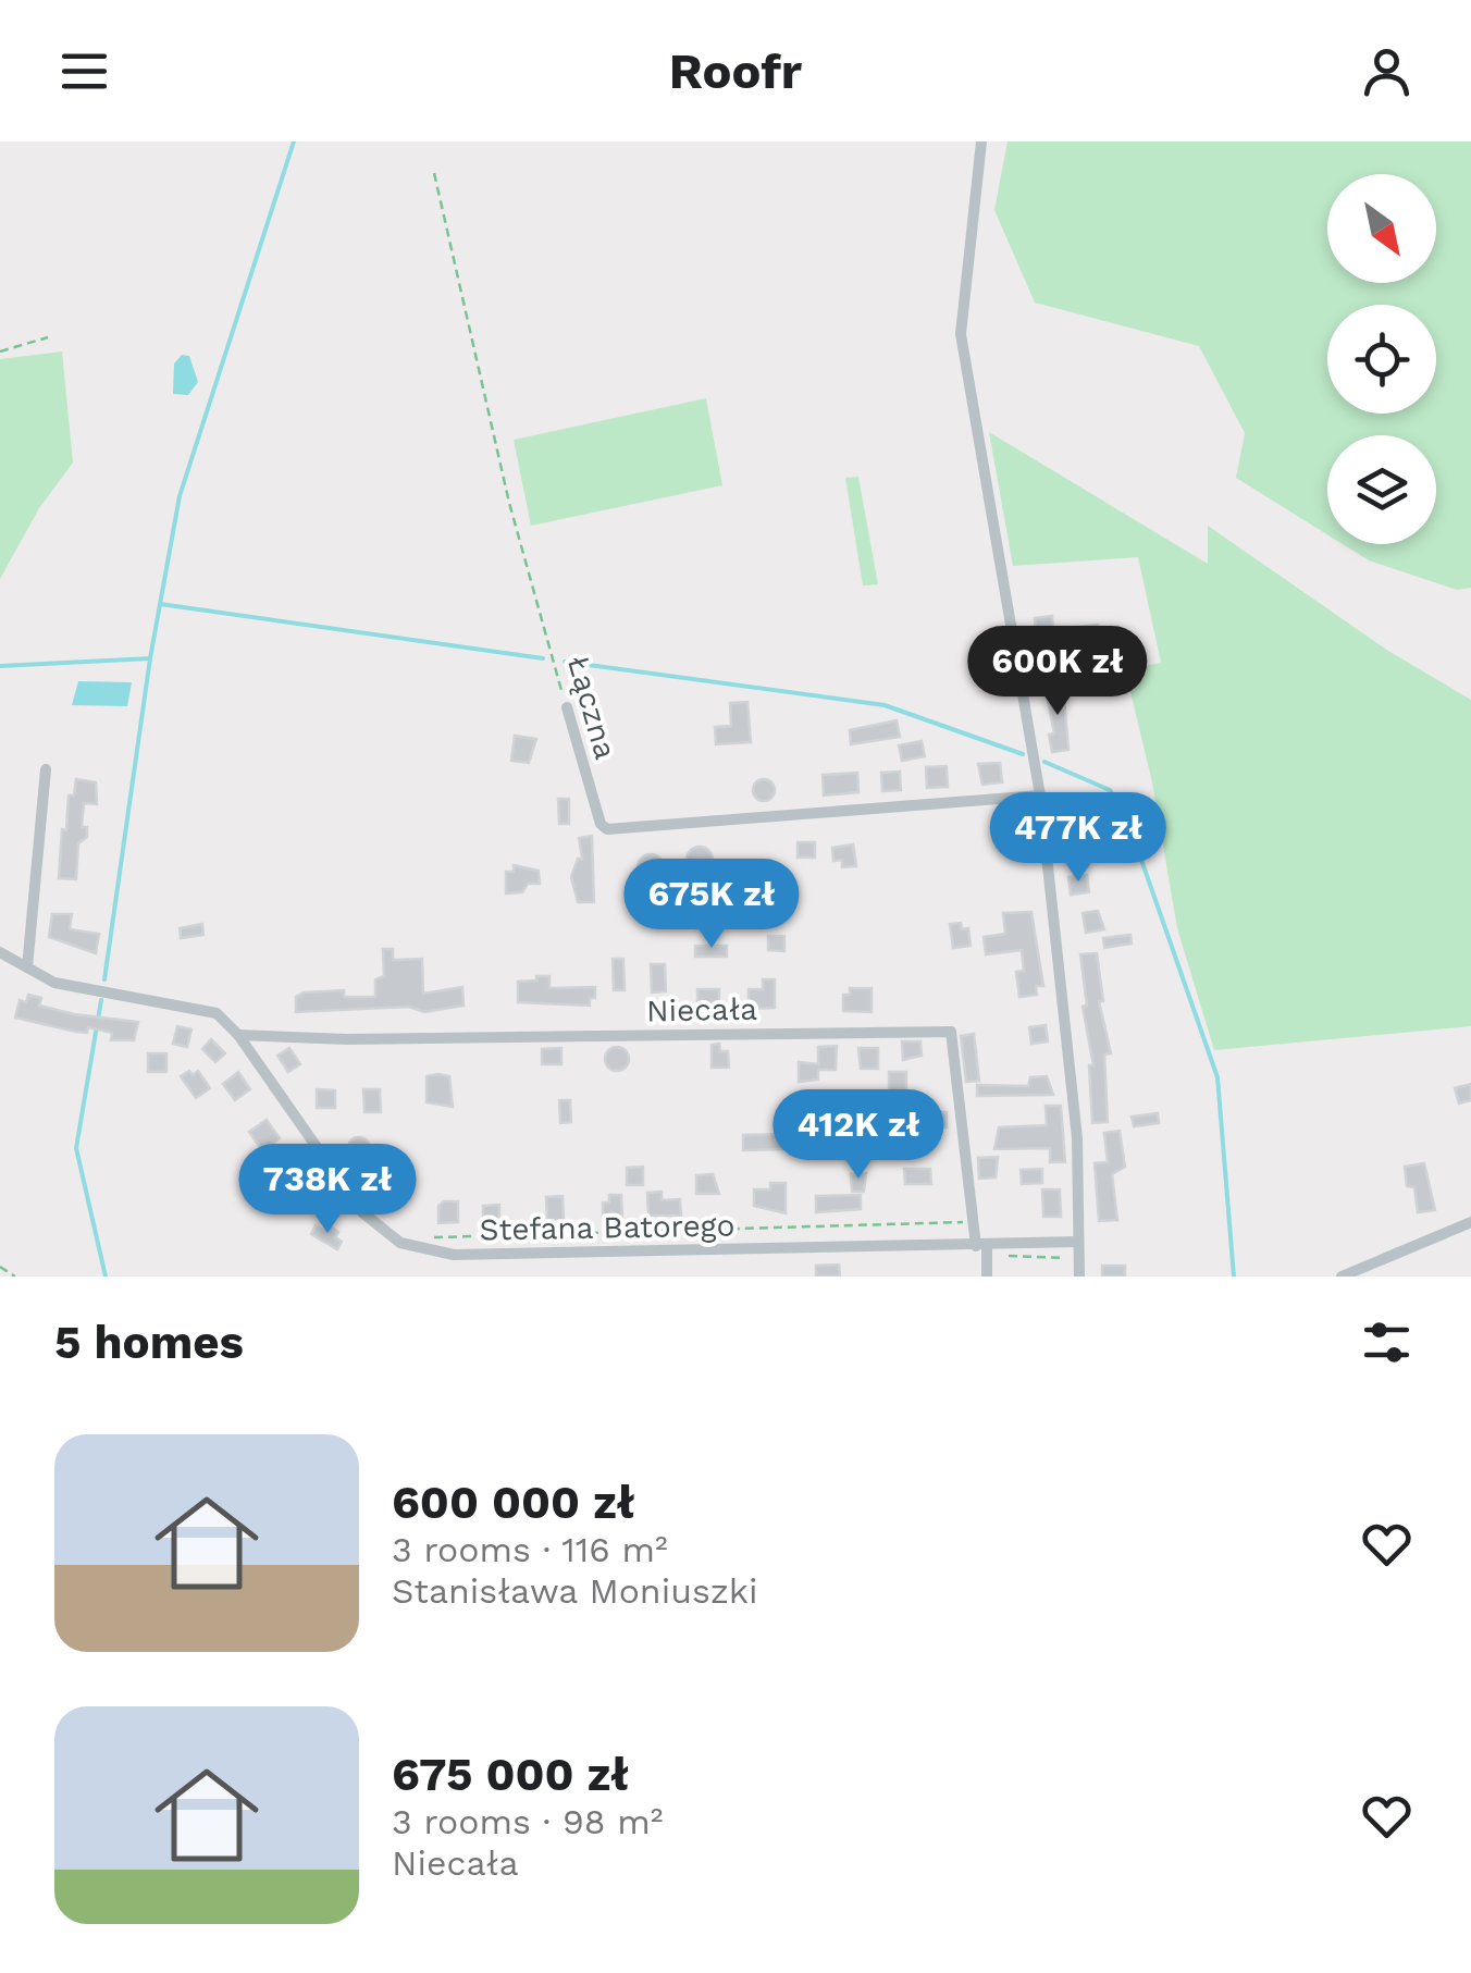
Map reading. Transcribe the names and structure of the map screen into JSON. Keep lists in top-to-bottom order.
{
  "streets": {
    "street": ["Łączna", "Niecała", "Stefana Batorego"]
  },
  "crossings": [
    ["Niecała", "Stefana Batorego"]
  ],
  "north": "bottom right",
  "page": {
    "header": "Roofr",
    "price": [
      "600K zł",
      "477K zł",
      "675K zł",
      "412K zł",
      "738K zł"
    ],
    "heading": "5 homes",
    "list": [
      {
        "name": "600 000 zł",
        "note": "3 rooms · 116 m² · Stanisława Moniuszki"
      },
      {
        "name": "675 000 zł",
        "note": "3 rooms · 98 m² · Niecała"
      }
    ]
  }
}
